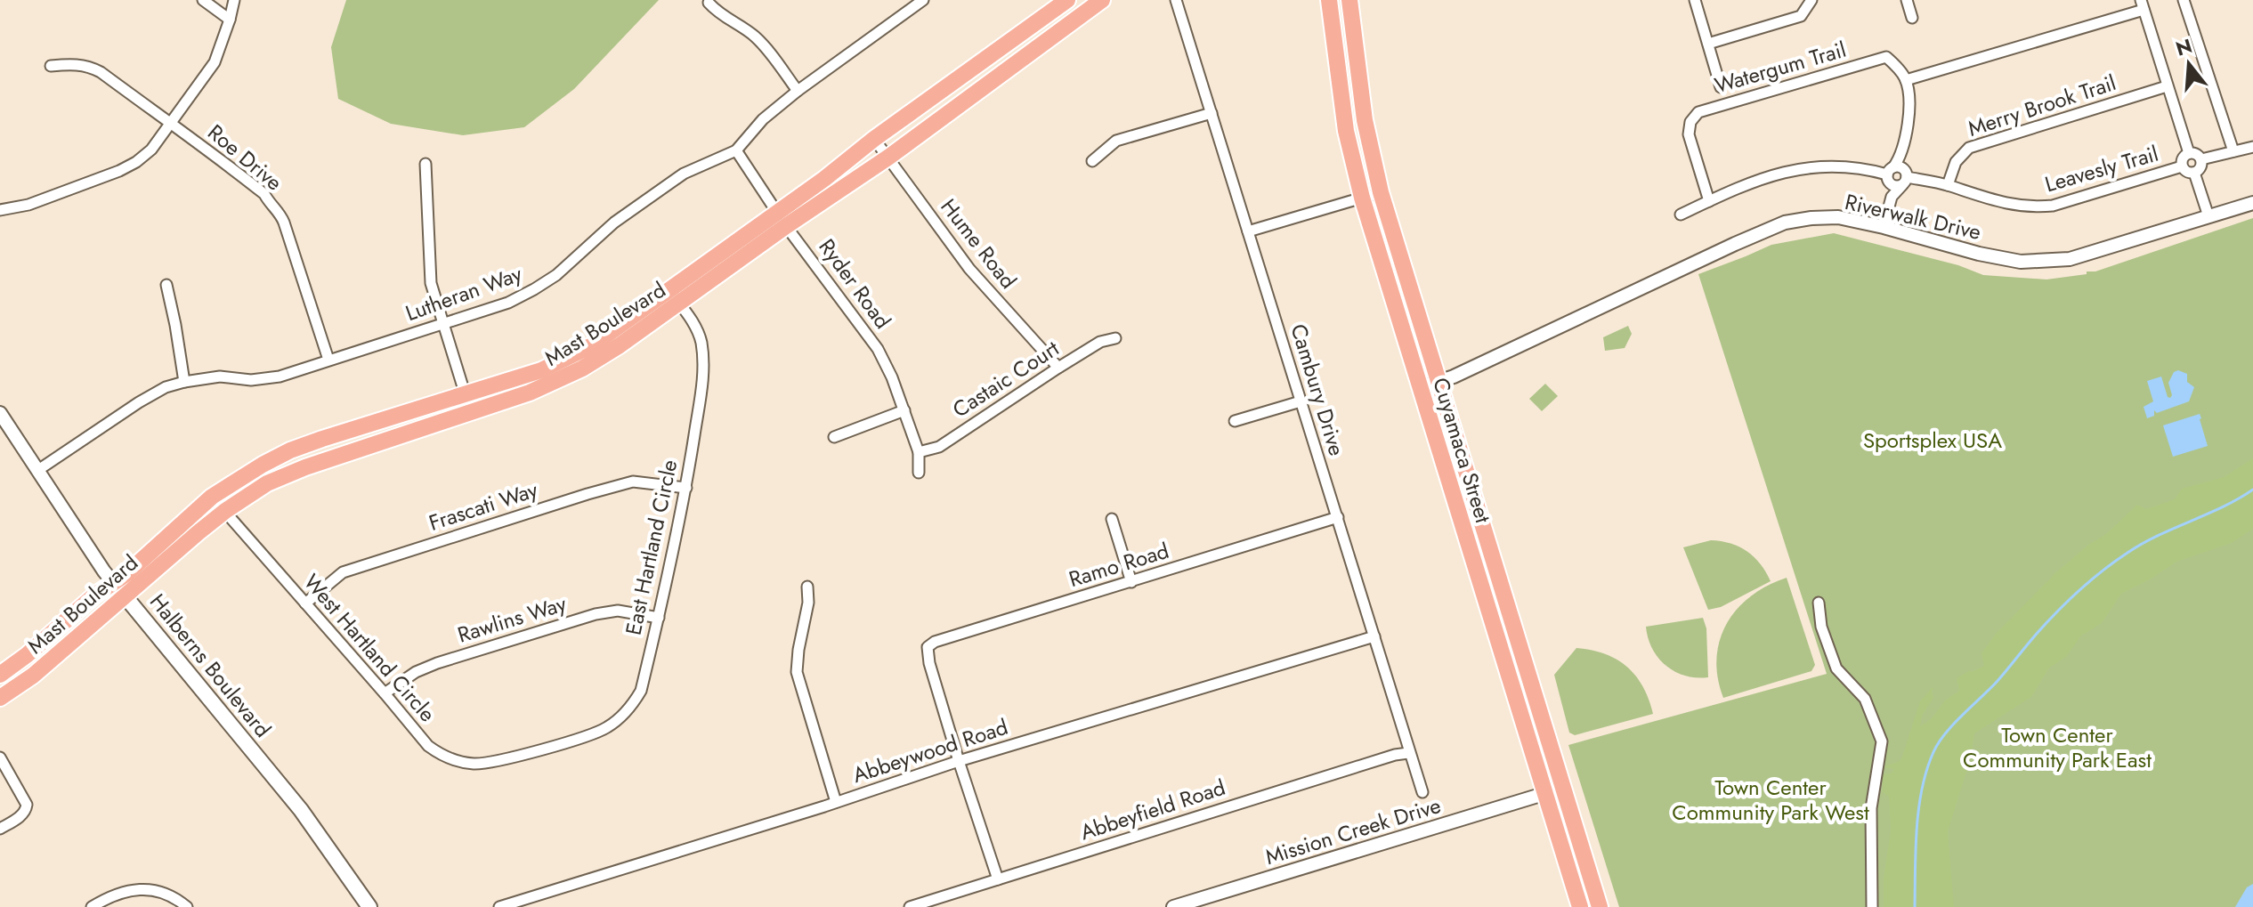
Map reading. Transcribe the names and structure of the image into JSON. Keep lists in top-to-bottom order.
{
  "streets": {
    "main road": ["Mast Boulevard", "Cuyamaca Street", "Halberns Boulevard"],
    "street": [
      "Watergum Trail",
      "Merry Brook Trail",
      "Roe Drive",
      "Leavesly Trail",
      "Riverwalk Drive",
      "Hume Road",
      "Ryder Road",
      "Lutheran Way",
      "Castaic Court",
      "Cambury Drive",
      "Frascati Way",
      "East Hartland Circle",
      "Ramo Road",
      "Rawlins Way",
      "West Hartland Circle",
      "Abbeywood Road",
      "Abbeyfield Road",
      "Mission Creek Drive"
    ]
  },
  "crossings": [
    ["Merry Brook Trail", "Leavesly Trail"],
    ["Roe Drive", "Lutheran Way"],
    ["Riverwalk Drive", "Cuyamaca Street"],
    ["Hume Road", "Mast Boulevard"],
    ["Hume Road", "Castaic Court"],
    ["Ryder Road", "Lutheran Way"],
    ["Ryder Road", "Mast Boulevard"],
    ["Ryder Road", "Castaic Court"],
    ["Lutheran Way", "Halberns Boulevard"],
    ["Mast Boulevard", "East Hartland Circle"],
    ["Mast Boulevard", "West Hartland Circle"],
    ["Mast Boulevard", "Halberns Boulevard"],
    ["Cambury Drive", "Ramo Road"],
    ["Cambury Drive", "Abbeywood Road"],
    ["Cambury Drive", "Abbeyfield Road"],
    ["Cuyamaca Street", "Mission Creek Drive"],
    ["Frascati Way", "East Hartland Circle"],
    ["Frascati Way", "West Hartland Circle"],
    ["East Hartland Circle", "Rawlins Way"],
    ["East Hartland Circle", "West Hartland Circle"],
    ["Ramo Road", "Abbeywood Road"],
    ["Rawlins Way", "West Hartland Circle"]
  ],
  "parks": ["Sportsplex USA", "Town Center Community Park East", "Town Center Community Park West"],
  "north": "top"
}
